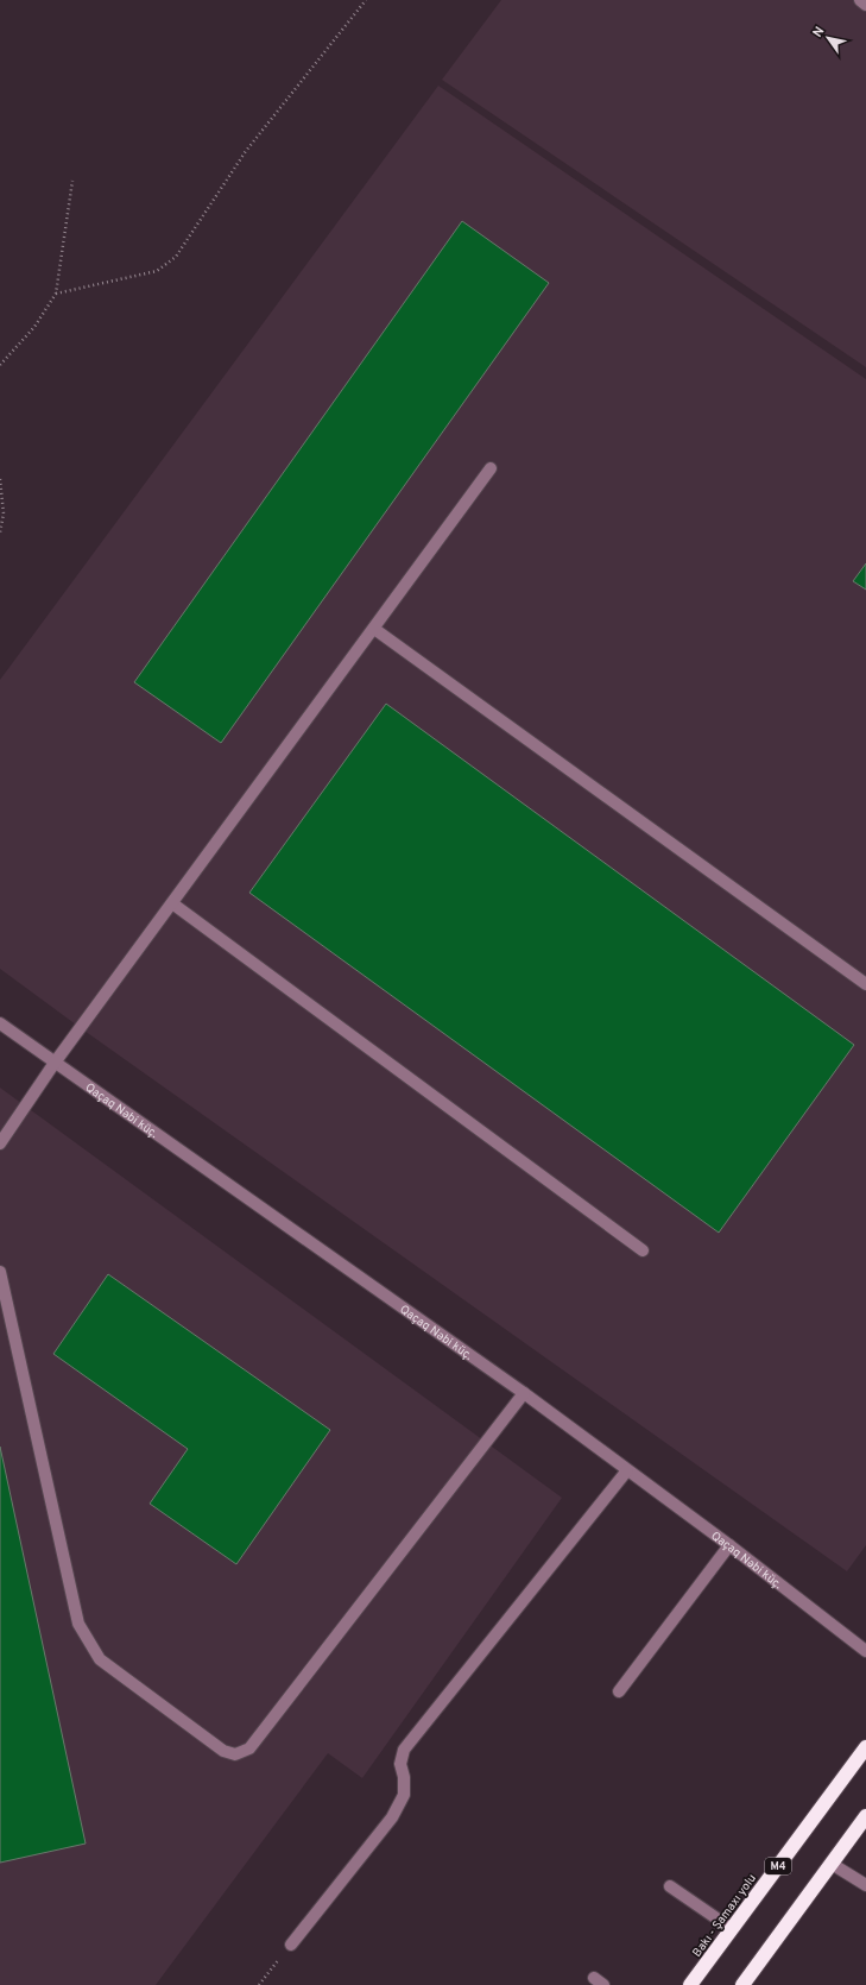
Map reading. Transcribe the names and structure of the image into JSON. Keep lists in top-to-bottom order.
{
  "streets": {
    "highway": ["M4", "Bakı - Şamaxı yolu"],
    "street": ["Qaçaq Nəbi küç."]
  },
  "north": "top left"
}
